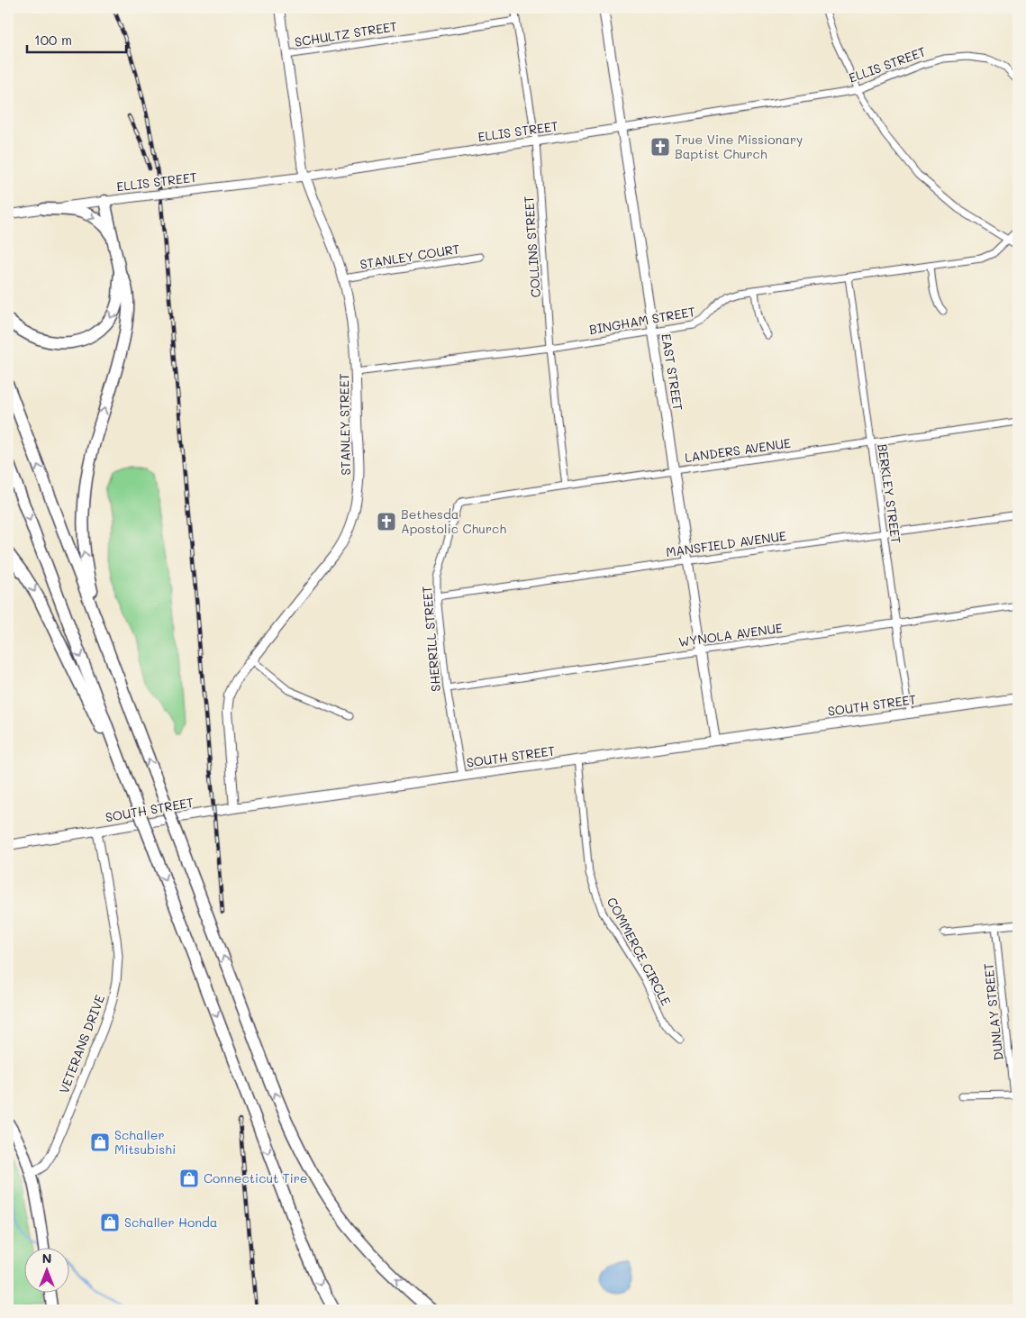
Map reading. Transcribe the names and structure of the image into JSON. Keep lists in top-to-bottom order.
{
  "streets": {
    "main road": ["EAST STREET", "STANLEY STREET", "SOUTH STREET"],
    "street": [
      "SCHULTZ STREET",
      "ELLIS STREET",
      "COLLINS STREET",
      "STANLEY COURT",
      "BINGHAM STREET",
      "LANDERS AVENUE",
      "BERKLEY STREET",
      "MANSFIELD AVENUE",
      "WYNOLA AVENUE",
      "SHERRILL STREET",
      "COMMERCE CIRCLE",
      "DUNLAY STREET",
      "VETERANS DRIVE"
    ]
  },
  "crossings": [
    ["SCHULTZ STREET", "COLLINS STREET"],
    ["SCHULTZ STREET", "STANLEY STREET"],
    ["ELLIS STREET", "COLLINS STREET"],
    ["ELLIS STREET", "EAST STREET"],
    ["ELLIS STREET", "STANLEY STREET"],
    ["COLLINS STREET", "BINGHAM STREET"],
    ["COLLINS STREET", "LANDERS AVENUE"],
    ["STANLEY COURT", "STANLEY STREET"],
    ["BINGHAM STREET", "EAST STREET"],
    ["BINGHAM STREET", "STANLEY STREET"],
    ["BINGHAM STREET", "BERKLEY STREET"],
    ["EAST STREET", "LANDERS AVENUE"],
    ["EAST STREET", "MANSFIELD AVENUE"],
    ["EAST STREET", "WYNOLA AVENUE"],
    ["EAST STREET", "SOUTH STREET"],
    ["STANLEY STREET", "SOUTH STREET"],
    ["LANDERS AVENUE", "BERKLEY STREET"],
    ["LANDERS AVENUE", "SHERRILL STREET"],
    ["BERKLEY STREET", "MANSFIELD AVENUE"],
    ["BERKLEY STREET", "WYNOLA AVENUE"],
    ["BERKLEY STREET", "SOUTH STREET"],
    ["MANSFIELD AVENUE", "SHERRILL STREET"],
    ["WYNOLA AVENUE", "SHERRILL STREET"],
    ["SHERRILL STREET", "SOUTH STREET"],
    ["SOUTH STREET", "COMMERCE CIRCLE"],
    ["SOUTH STREET", "VETERANS DRIVE"]
  ],
  "places": {
    "church": ["True Vine Missionary Baptist Church", "Bethesda Apostolic Church"],
    "shop": ["Schaller Mitsubishi", "Connecticut Tire", "Schaller Honda"]
  },
  "scale_bar": "100 m",
  "north": "top"
}
